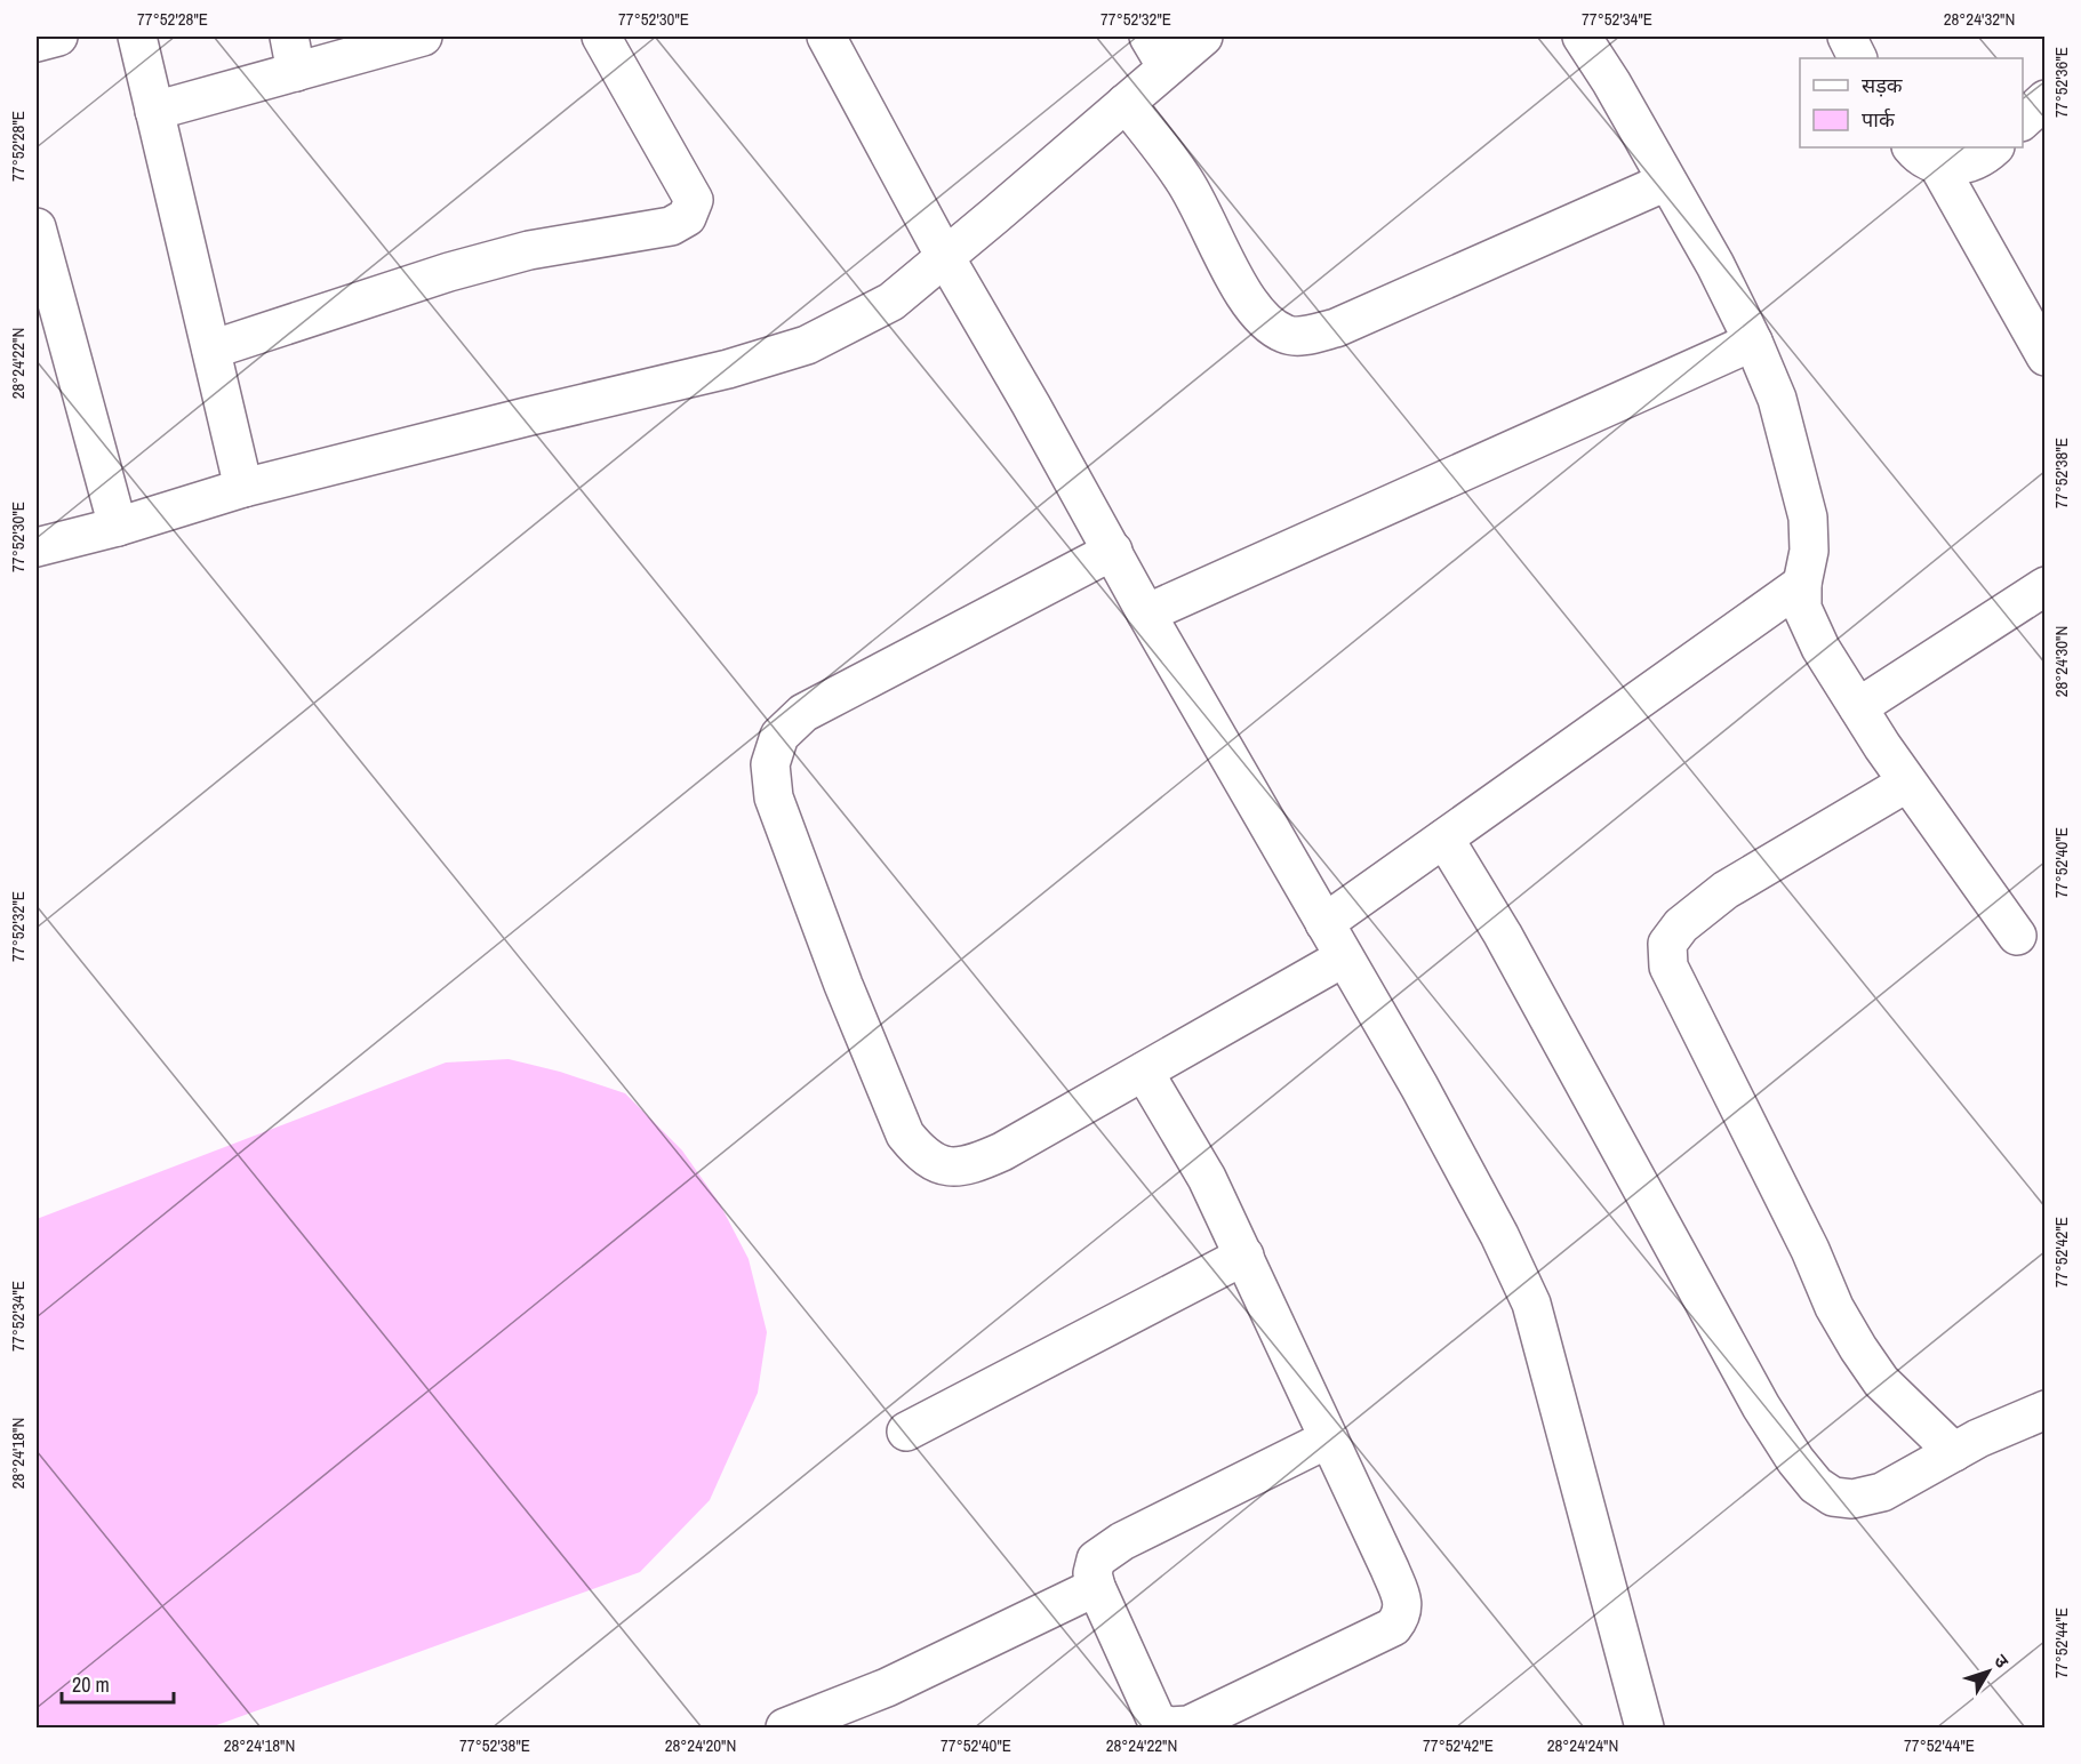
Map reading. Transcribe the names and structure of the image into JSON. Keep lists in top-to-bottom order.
{
  "legend": ["सड़क", "पार्क"],
  "scale_bar": "20 m",
  "north": "top right",
  "coordinates": [
    "77°52'28\"E",
    "77°52'30\"E",
    "77°52'32\"E",
    "77°52'34\"E",
    "28°24'32\"N",
    "77°52'36\"E",
    "28°24'22\"N",
    "77°52'38\"E",
    "28°24'30\"N",
    "77°52'40\"E",
    "77°52'42\"E",
    "28°24'18\"N",
    "77°52'44\"E",
    "28°24'20\"N",
    "28°24'24\"N"
  ]
}
